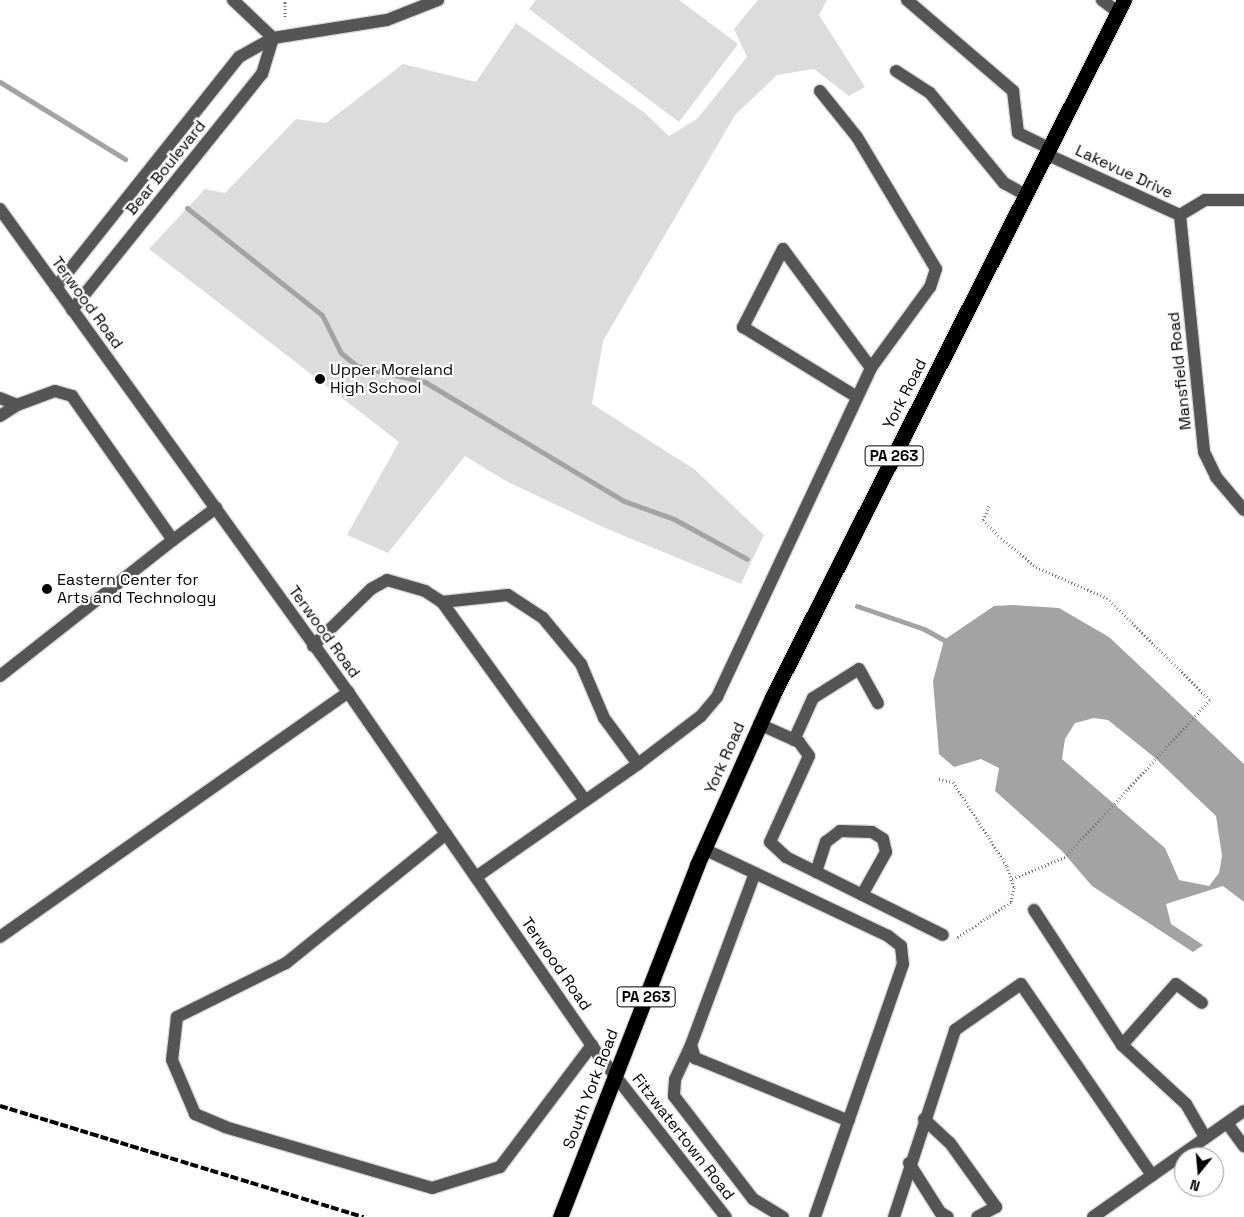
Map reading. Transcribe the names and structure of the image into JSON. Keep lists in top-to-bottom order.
{
  "streets": {
    "highway": ["York Road", "PA 263", "South York Road"],
    "street": [
      "Bear Boulevard",
      "Lakevue Drive",
      "Terwood Road",
      "Mansfield Road",
      "Fitzwatertown Road"
    ]
  },
  "crossings": [
    ["Bear Boulevard", "Terwood Road"],
    ["Lakevue Drive", "Mansfield Road"],
    ["Lakevue Drive", "York Road"],
    ["Terwood Road", "South York Road"],
    ["Terwood Road", "Fitzwatertown Road"],
    ["York Road", "South York Road"],
    ["South York Road", "Fitzwatertown Road"]
  ],
  "places": ["Upper Moreland High School", "Eastern Center for Arts and Technology"],
  "north": "bottom"
}
